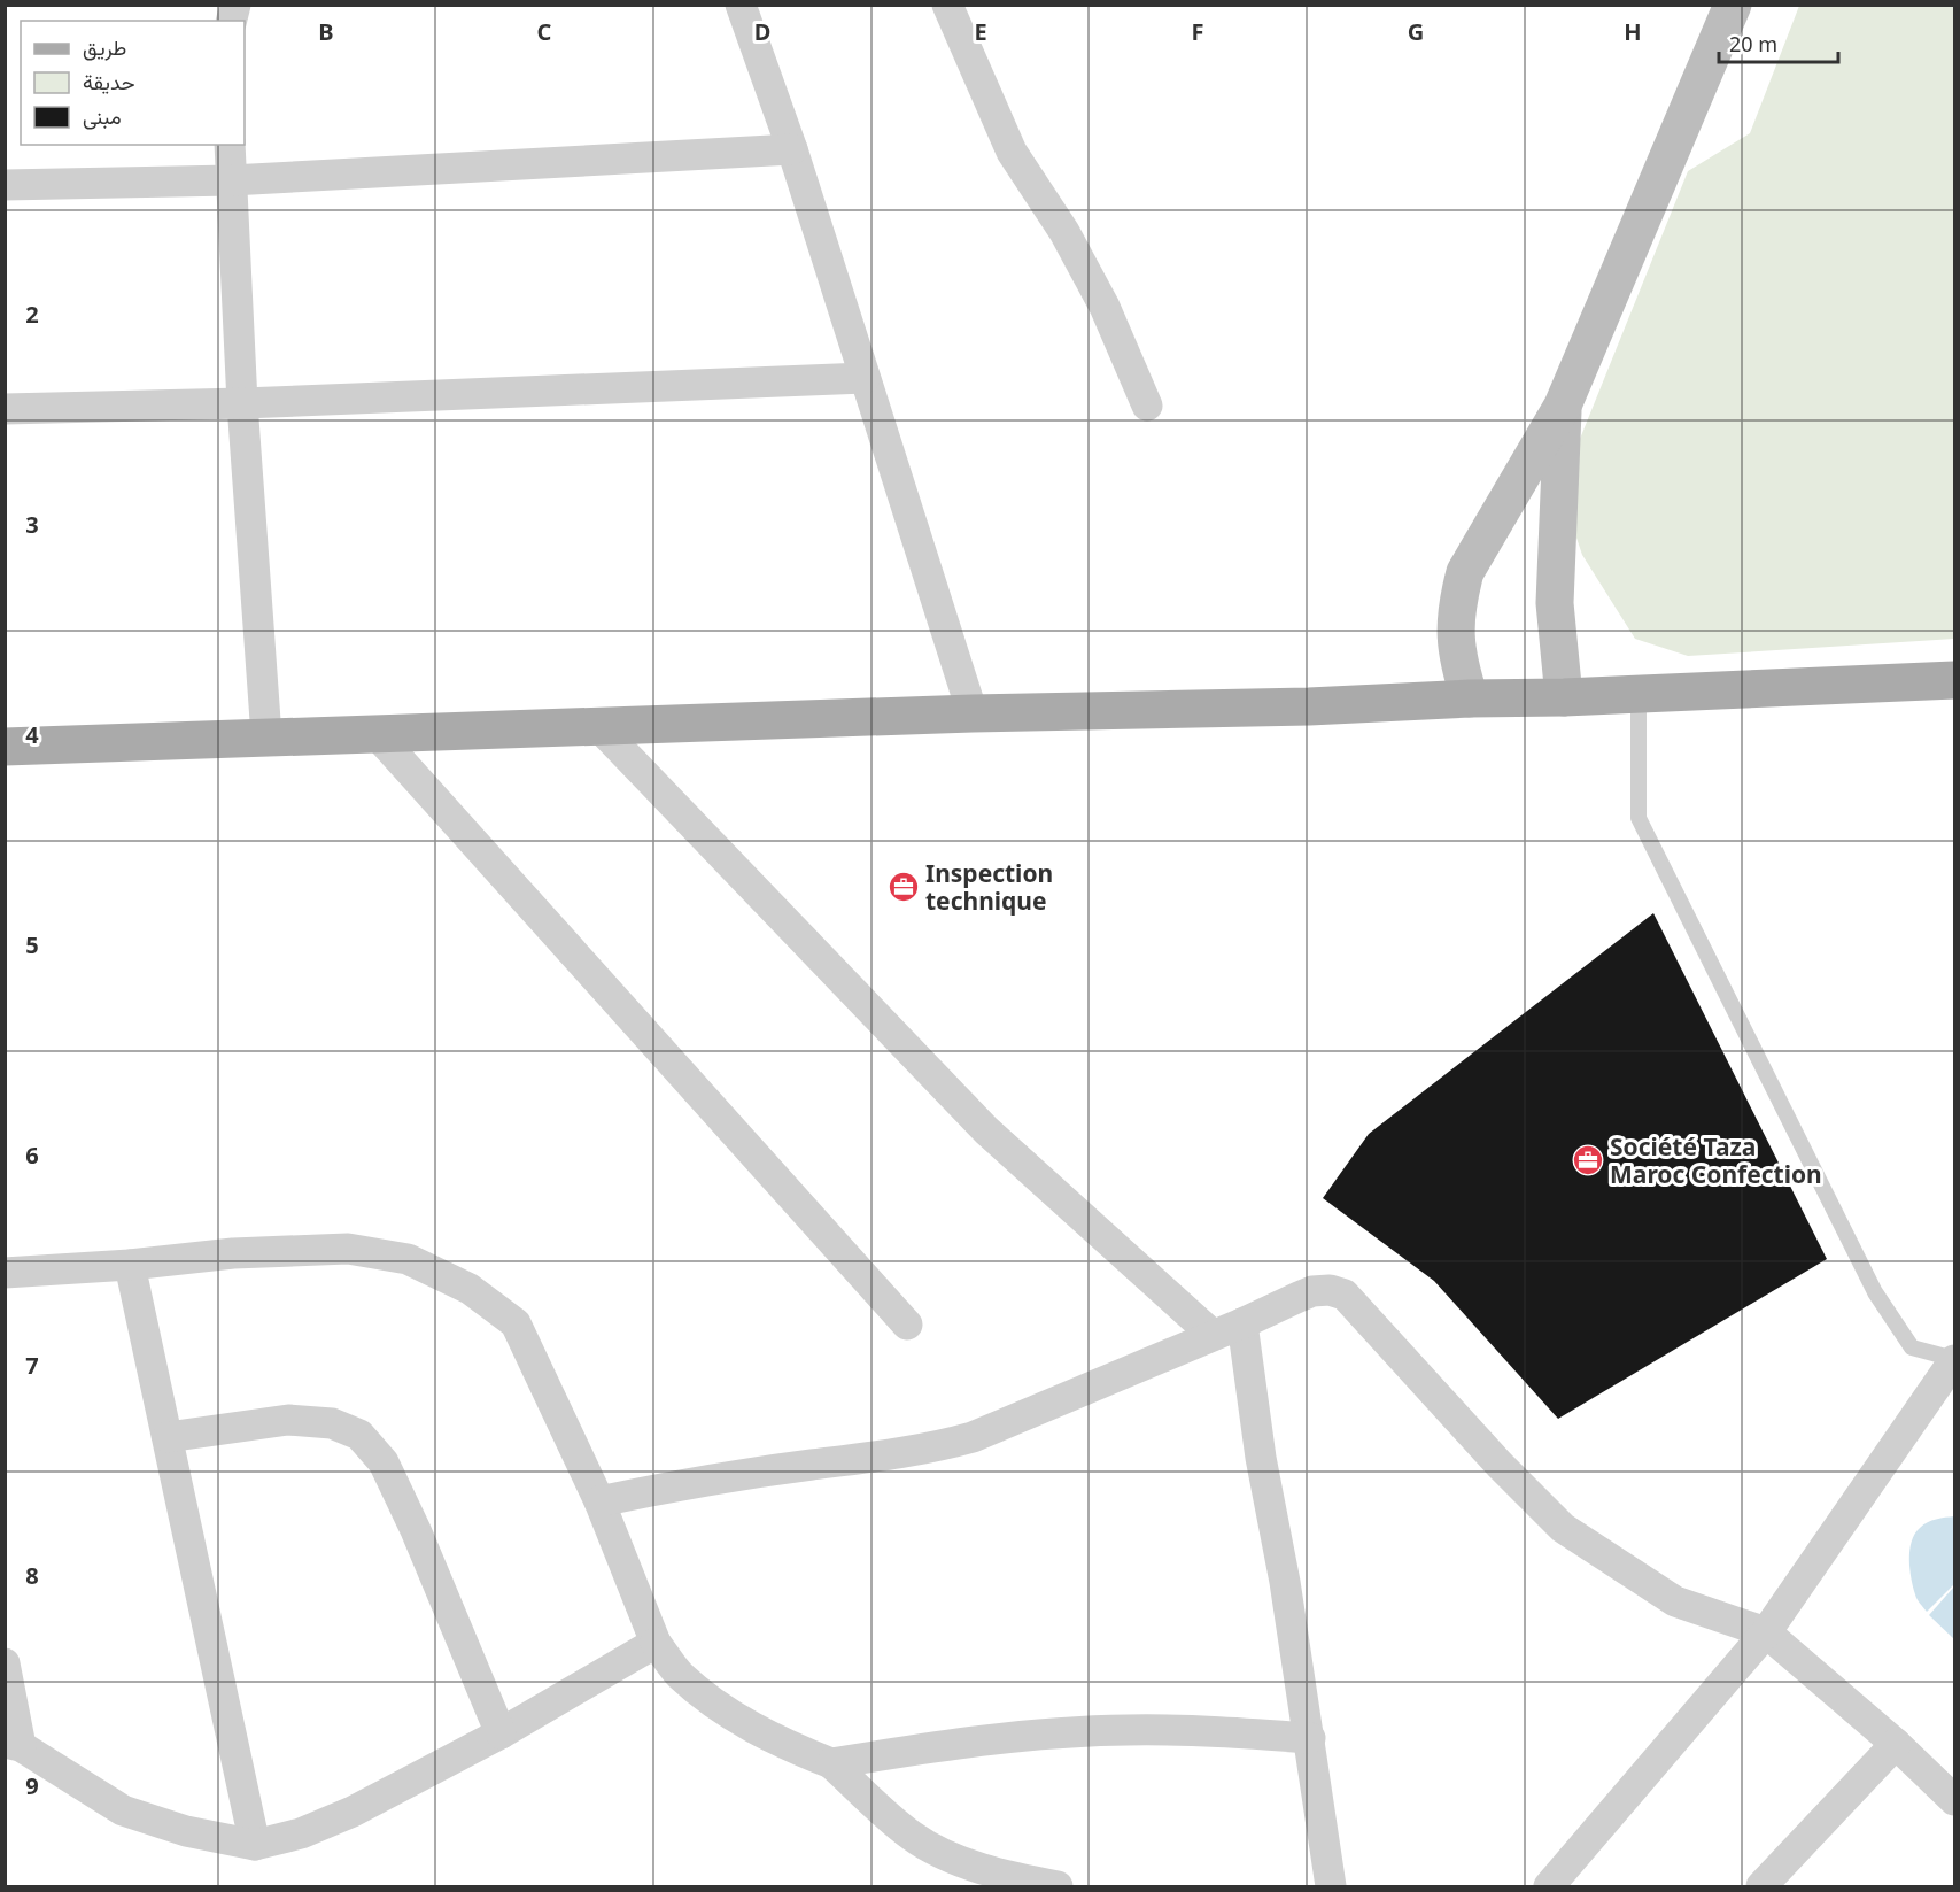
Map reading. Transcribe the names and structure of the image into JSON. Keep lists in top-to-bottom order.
{
  "places": {
    "office": ["Inspection technique", "Société Taza Maroc Confection"]
  },
  "legend": ["طريق", "حديقة", "مبنى"],
  "scale_bar": "20 m",
  "grid": {
    "columns": [
      "B",
      "C",
      "D",
      "E",
      "F",
      "G",
      "H"
    ],
    "rows": [
      "2",
      "3",
      "4",
      "5",
      "6",
      "7",
      "8",
      "9"
    ]
  }
}
